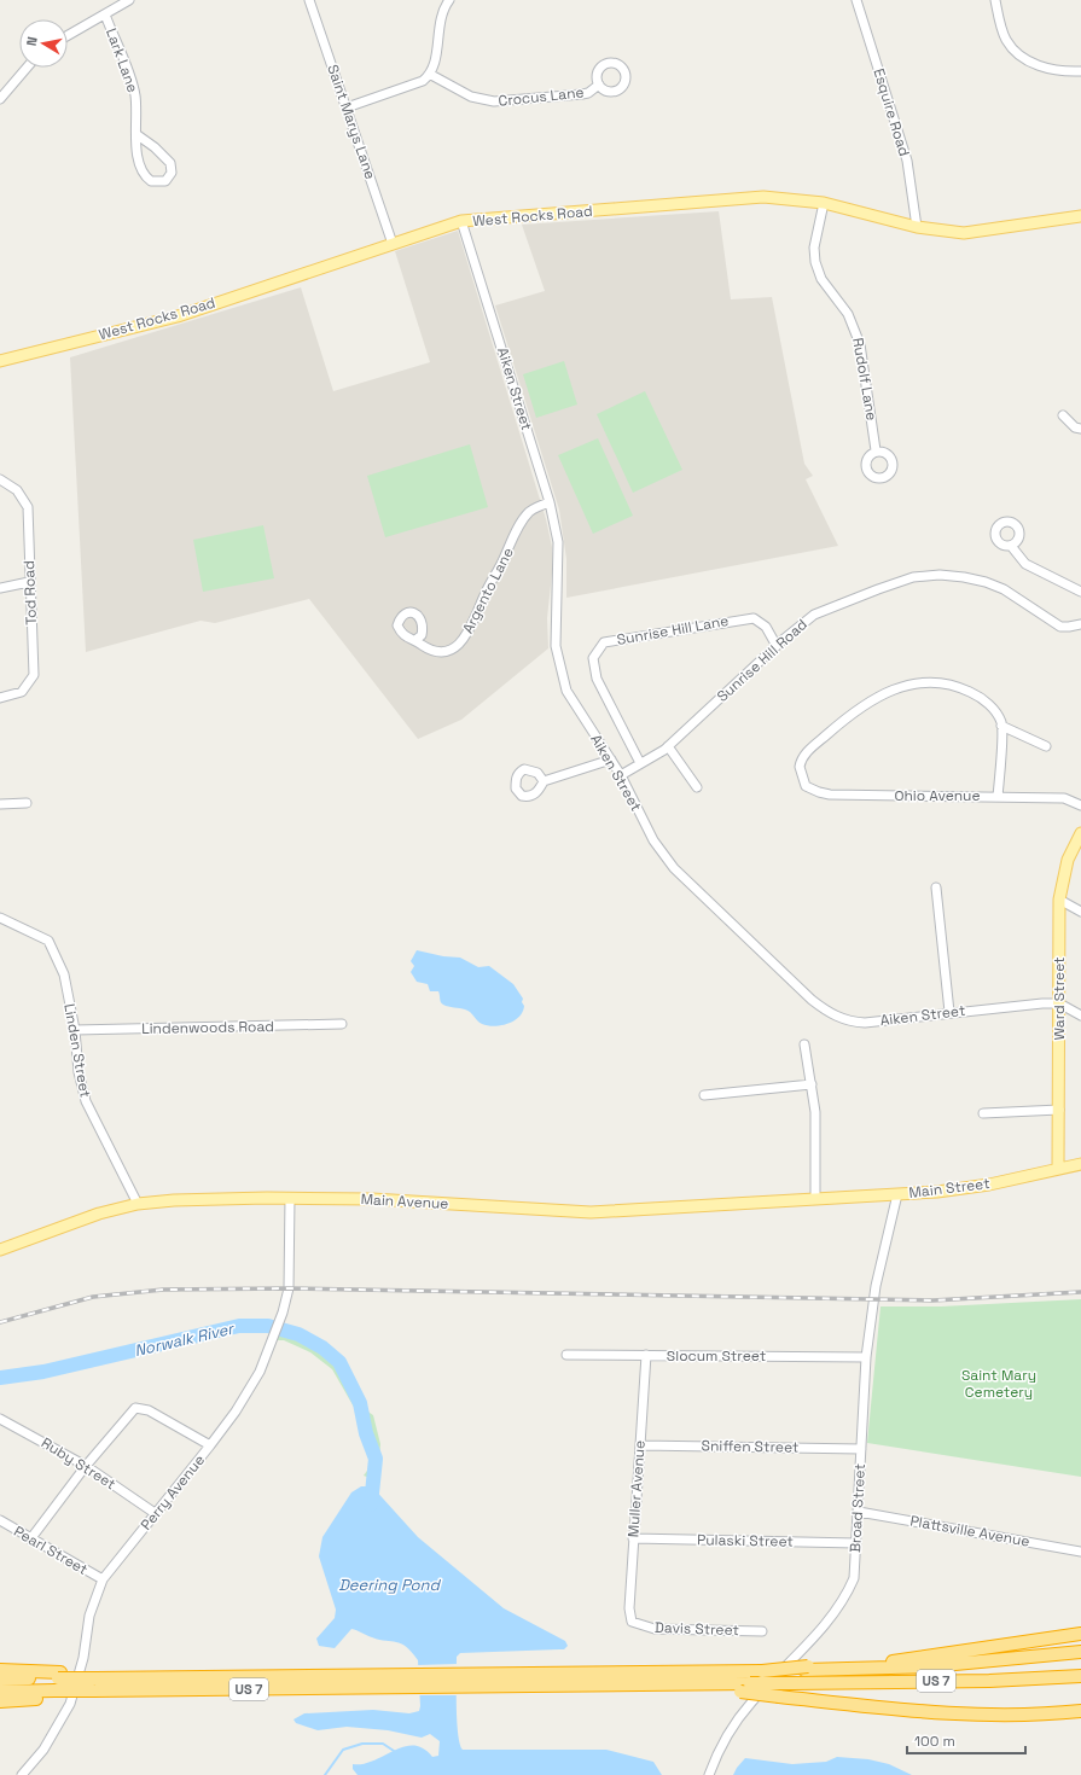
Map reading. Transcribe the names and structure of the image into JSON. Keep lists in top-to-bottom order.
{
  "streets": {
    "highway": ["US 7"],
    "main road": [
      "West Rocks Road",
      "Ward Street",
      "Main Street",
      "Main Avenue"
    ],
    "street": [
      "Lark Lane",
      "Crocus Lane",
      "Esquire Road",
      "Saint Marys Lane",
      "Rudolf Lane",
      "Aiken Street",
      "Argento Lane",
      "Tod Road",
      "Sunrise Hill Lane",
      "Sunrise Hill Road",
      "Ohio Avenue",
      "Lindenwoods Road",
      "Linden Street",
      "Slocum Street",
      "Sniffen Street",
      "Ruby Street",
      "Muller Avenue",
      "Perry Avenue",
      "Broad Street",
      "Plattsville Avenue",
      "Pulaski Street",
      "Pearl Street",
      "Davis Street"
    ]
  },
  "crossings": [
    ["Esquire Road", "West Rocks Road"],
    ["Saint Marys Lane", "West Rocks Road"],
    ["West Rocks Road", "Rudolf Lane"],
    ["West Rocks Road", "Aiken Street"],
    ["Aiken Street", "Argento Lane"],
    ["Aiken Street", "Sunrise Hill Road"],
    ["Aiken Street", "Ward Street"],
    ["Sunrise Hill Lane", "Sunrise Hill Road"],
    ["Ward Street", "Main Street"],
    ["Lindenwoods Road", "Linden Street"],
    ["Linden Street", "Main Avenue"],
    ["Main Street", "Main Avenue"],
    ["Main Street", "Broad Street"],
    ["Main Avenue", "Perry Avenue"],
    ["Slocum Street", "Muller Avenue"],
    ["Slocum Street", "Broad Street"],
    ["Sniffen Street", "Muller Avenue"],
    ["Sniffen Street", "Broad Street"],
    ["Ruby Street", "Perry Avenue"],
    ["Muller Avenue", "Pulaski Street"],
    ["Muller Avenue", "Davis Street"],
    ["Perry Avenue", "Pearl Street"],
    ["Broad Street", "Plattsville Avenue"],
    ["Broad Street", "Pulaski Street"]
  ],
  "water": ["Norwalk River", "Deering Pond"],
  "parks": ["Saint Mary Cemetery"],
  "scale_bar": "100 m",
  "north": "left"
}
